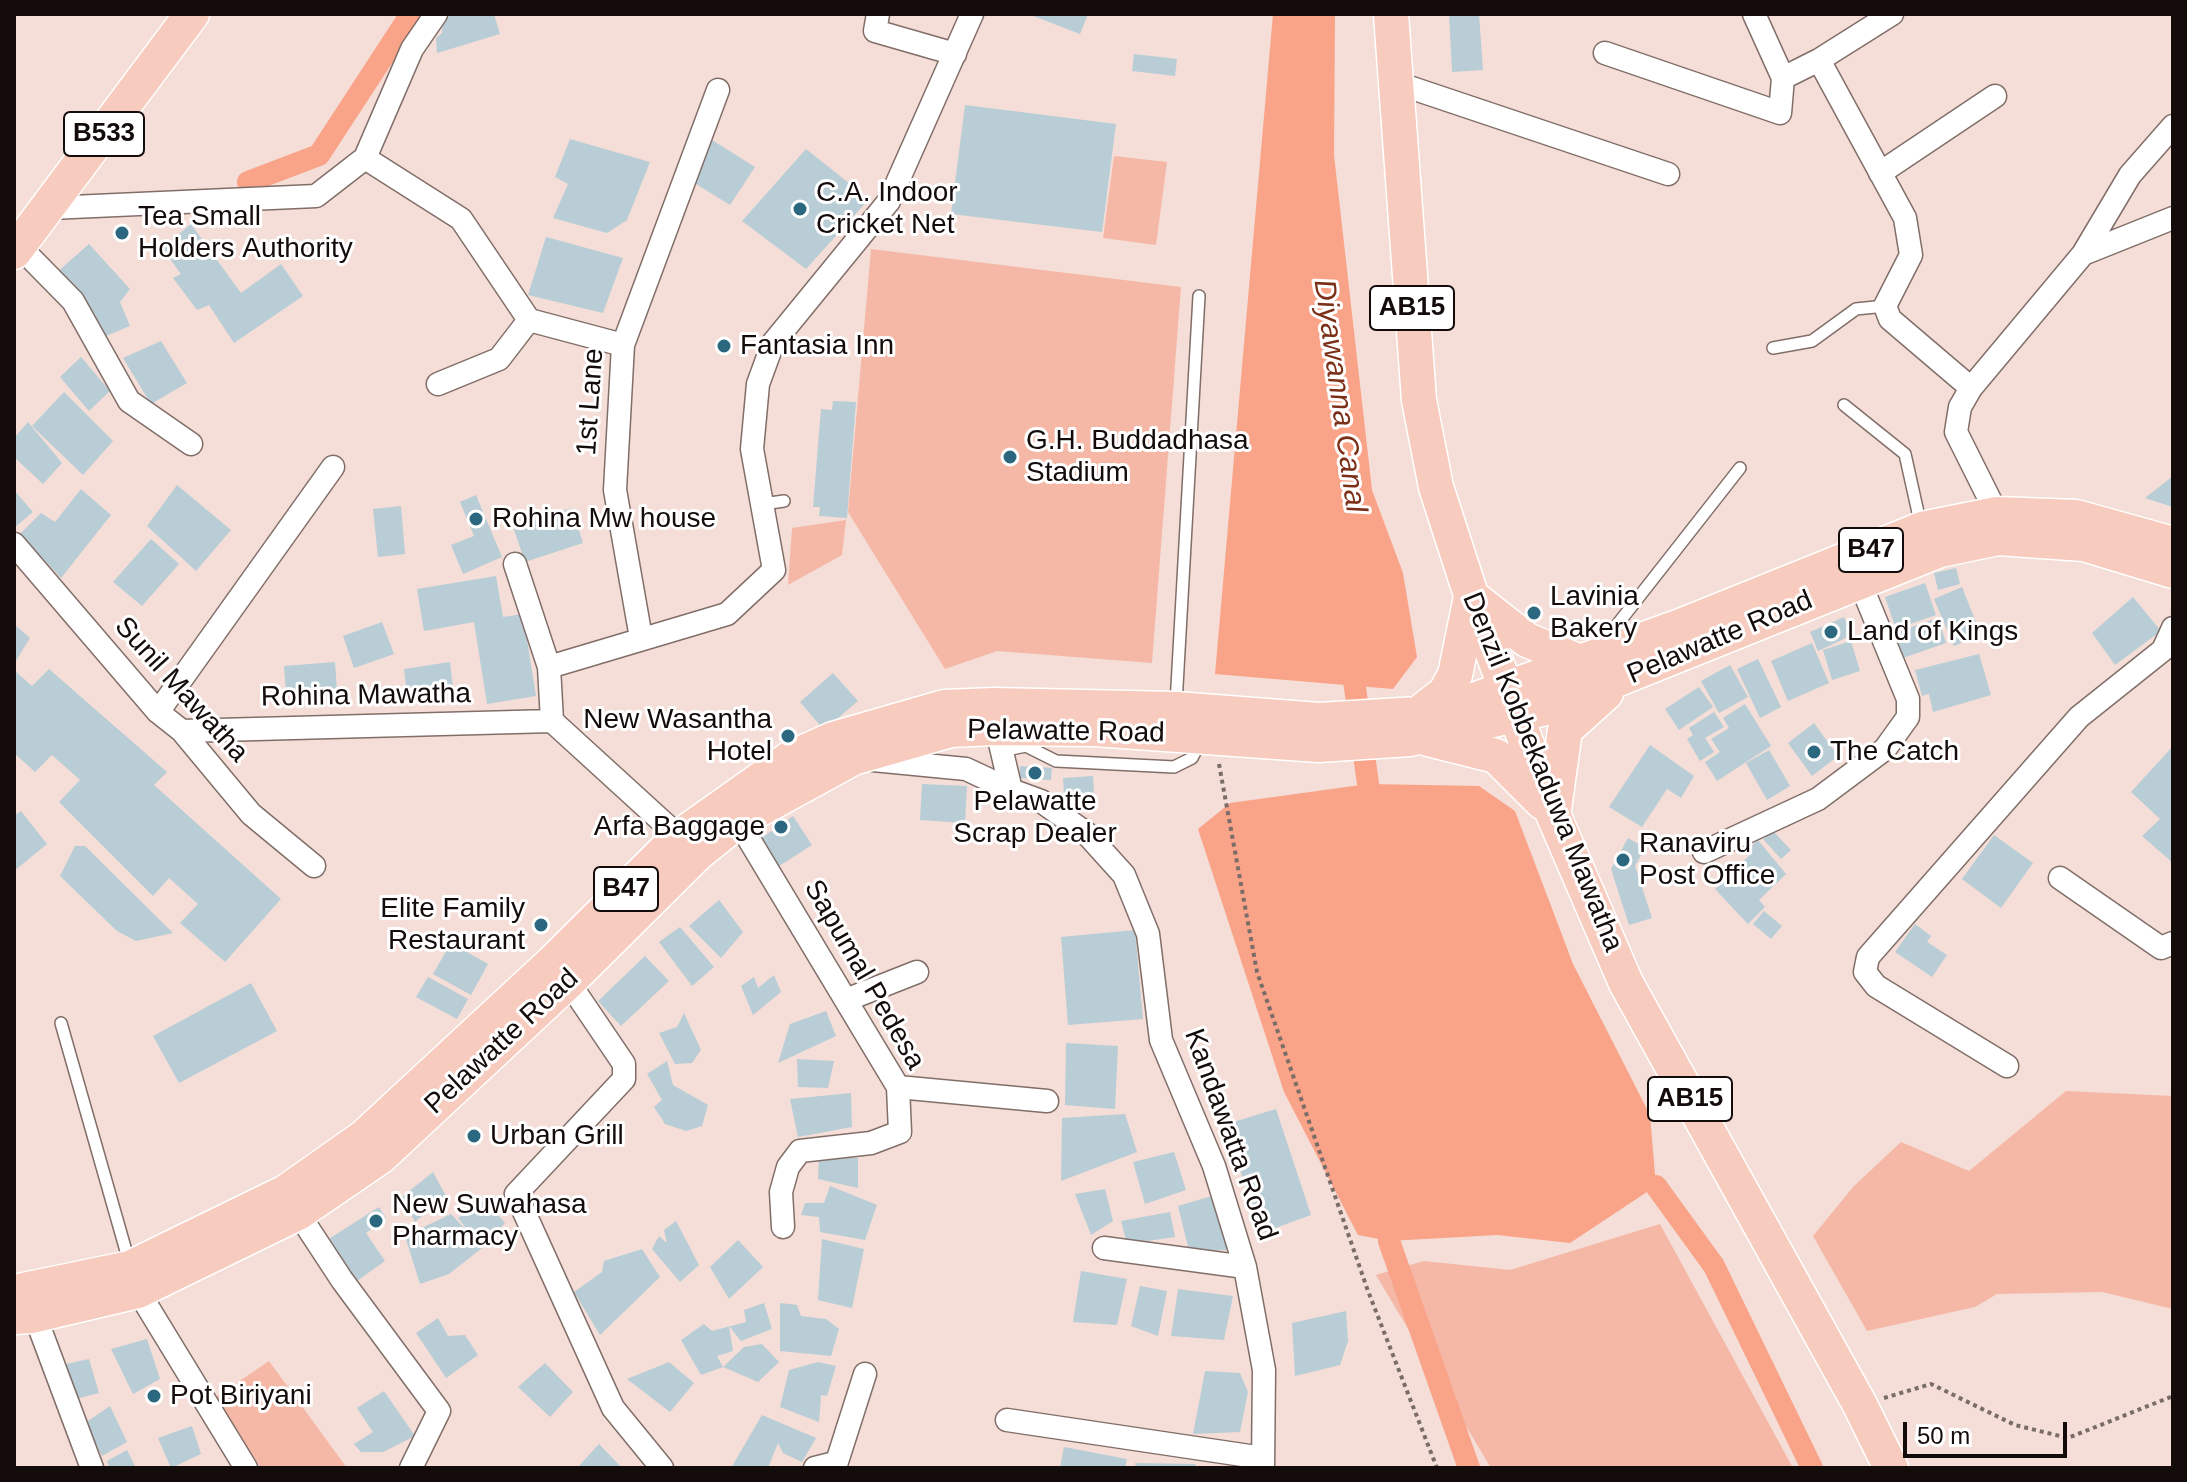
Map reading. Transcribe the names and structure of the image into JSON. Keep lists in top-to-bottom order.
{
  "streets": {
    "main road": [
      "B533",
      "AB15",
      "B47",
      "Pelawatte Road",
      "Denzil Kobbekaduwa Mawatha"
    ],
    "street": [
      "1st Lane",
      "Sunil Mawatha",
      "Rohina Mawatha",
      "Sapumal Pedesa",
      "Kandawatta Road"
    ]
  },
  "crossings": [
    ["Pelawatte Road", "Denzil Kobbekaduwa Mawatha"],
    ["Pelawatte Road", "Sapumal Pedesa"],
    ["Pelawatte Road", "Kandawatta Road"],
    ["Sunil Mawatha", "Rohina Mawatha"]
  ],
  "water": ["Diyawanna Canal"],
  "places": [
    "C.A. Indoor Cricket Net",
    "Tea Small Holders Authority",
    "Fantasia Inn",
    "G.H. Buddadhasa Stadium",
    "Rohina Mw house",
    "Lavinia Bakery",
    "Land of Kings",
    "New Wasantha Hotel",
    "The Catch",
    "Pelawatte Scrap Dealer",
    "Arfa Baggage",
    "Ranaviru Post Office",
    "Elite Family Restaurant",
    "Urban Grill",
    "New Suwahasa Pharmacy",
    "Pot Biriyani"
  ],
  "scale_bar": "50 m"
}
